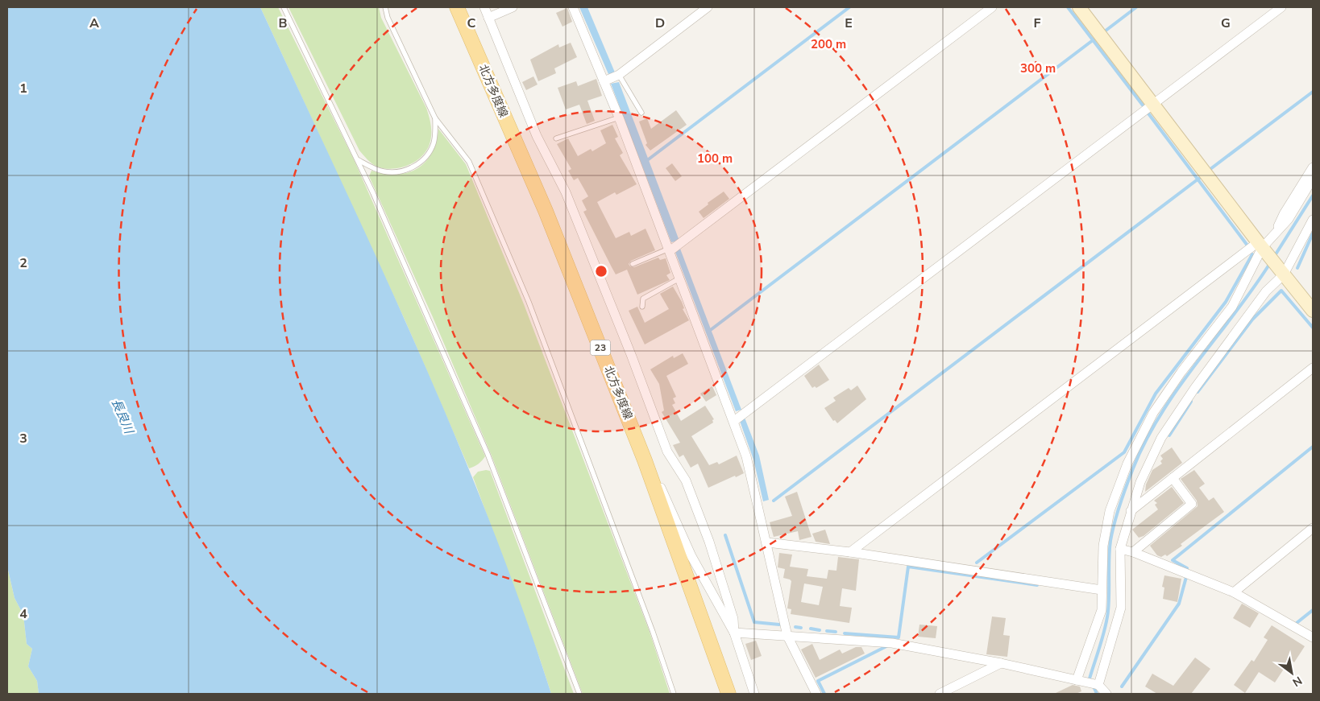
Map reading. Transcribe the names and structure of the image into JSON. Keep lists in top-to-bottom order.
{
  "streets": {
    "main road": ["北方多度線", "23"]
  },
  "water": ["長良川"],
  "north": "bottom right",
  "grid": {
    "columns": [
      "A",
      "B",
      "C",
      "D",
      "E",
      "F",
      "G"
    ],
    "rows": [
      "1",
      "2",
      "3",
      "4"
    ]
  },
  "rings": ["200 m", "300 m", "100 m"]
}
